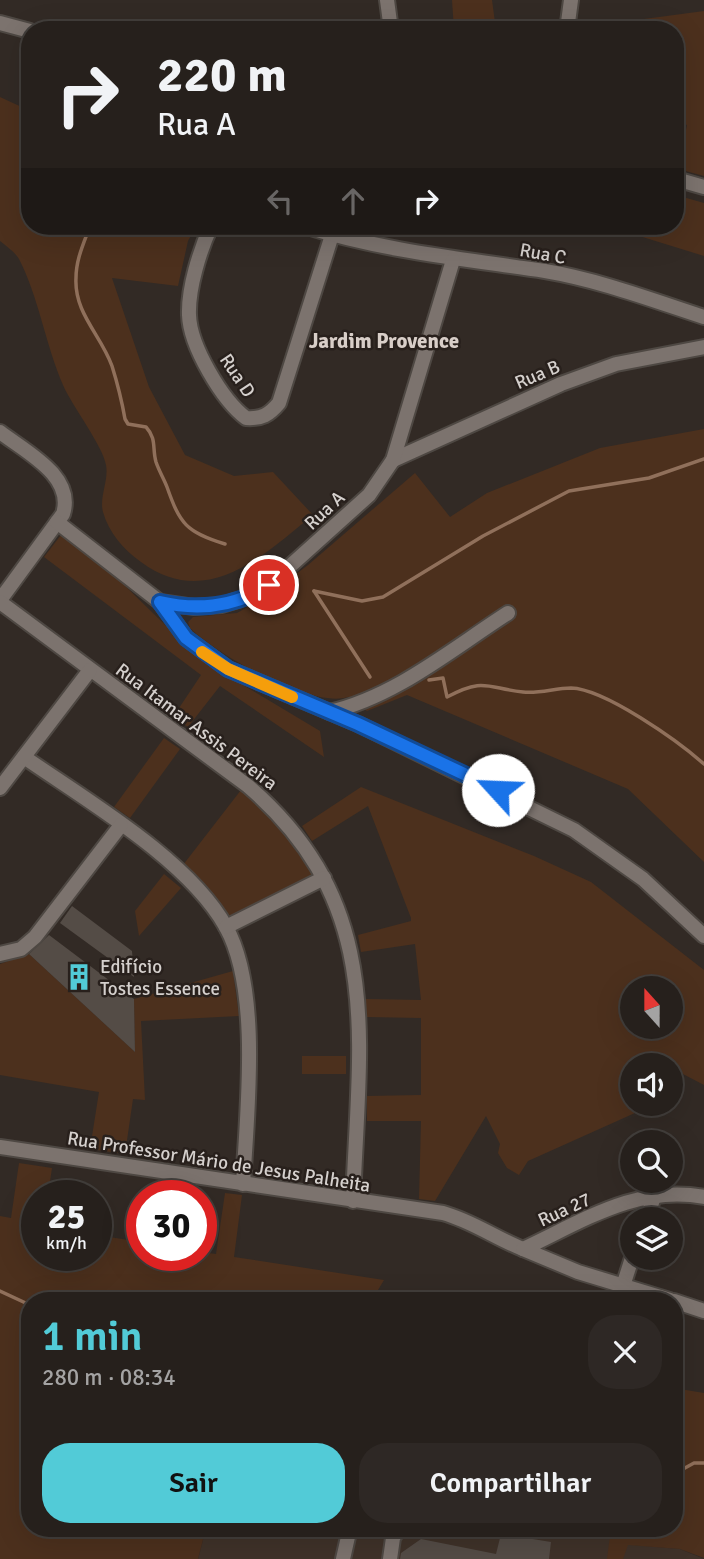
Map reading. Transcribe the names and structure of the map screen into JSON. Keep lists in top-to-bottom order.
{
  "streets": {
    "street": [
      "Rua C",
      "Rua B",
      "Rua D",
      "Rua A",
      "Rua Itamar Assis Pereira",
      "Rua Professor Mário de Jesus Palheita",
      "Rua 27"
    ]
  },
  "crossings": [
    ["Rua C", "Rua D"],
    ["Rua C", "Rua A"],
    ["Rua B", "Rua A"],
    ["Rua Itamar Assis Pereira", "Rua Professor Mário de Jesus Palheita"],
    ["Rua Professor Mário de Jesus Palheita", "Rua 27"]
  ],
  "districts": ["Jardim Provence"],
  "places": {
    "building": ["Edifício Tostes Essence"]
  },
  "north": "top",
  "page": {
    "turn": ["220 m", "Rua A"],
    "speed": "25 km/h",
    "limit": "30",
    "heading": ["1 min", "280 m · 08:34"],
    "buttons": ["Sair", "Compartilhar"]
  }
}
